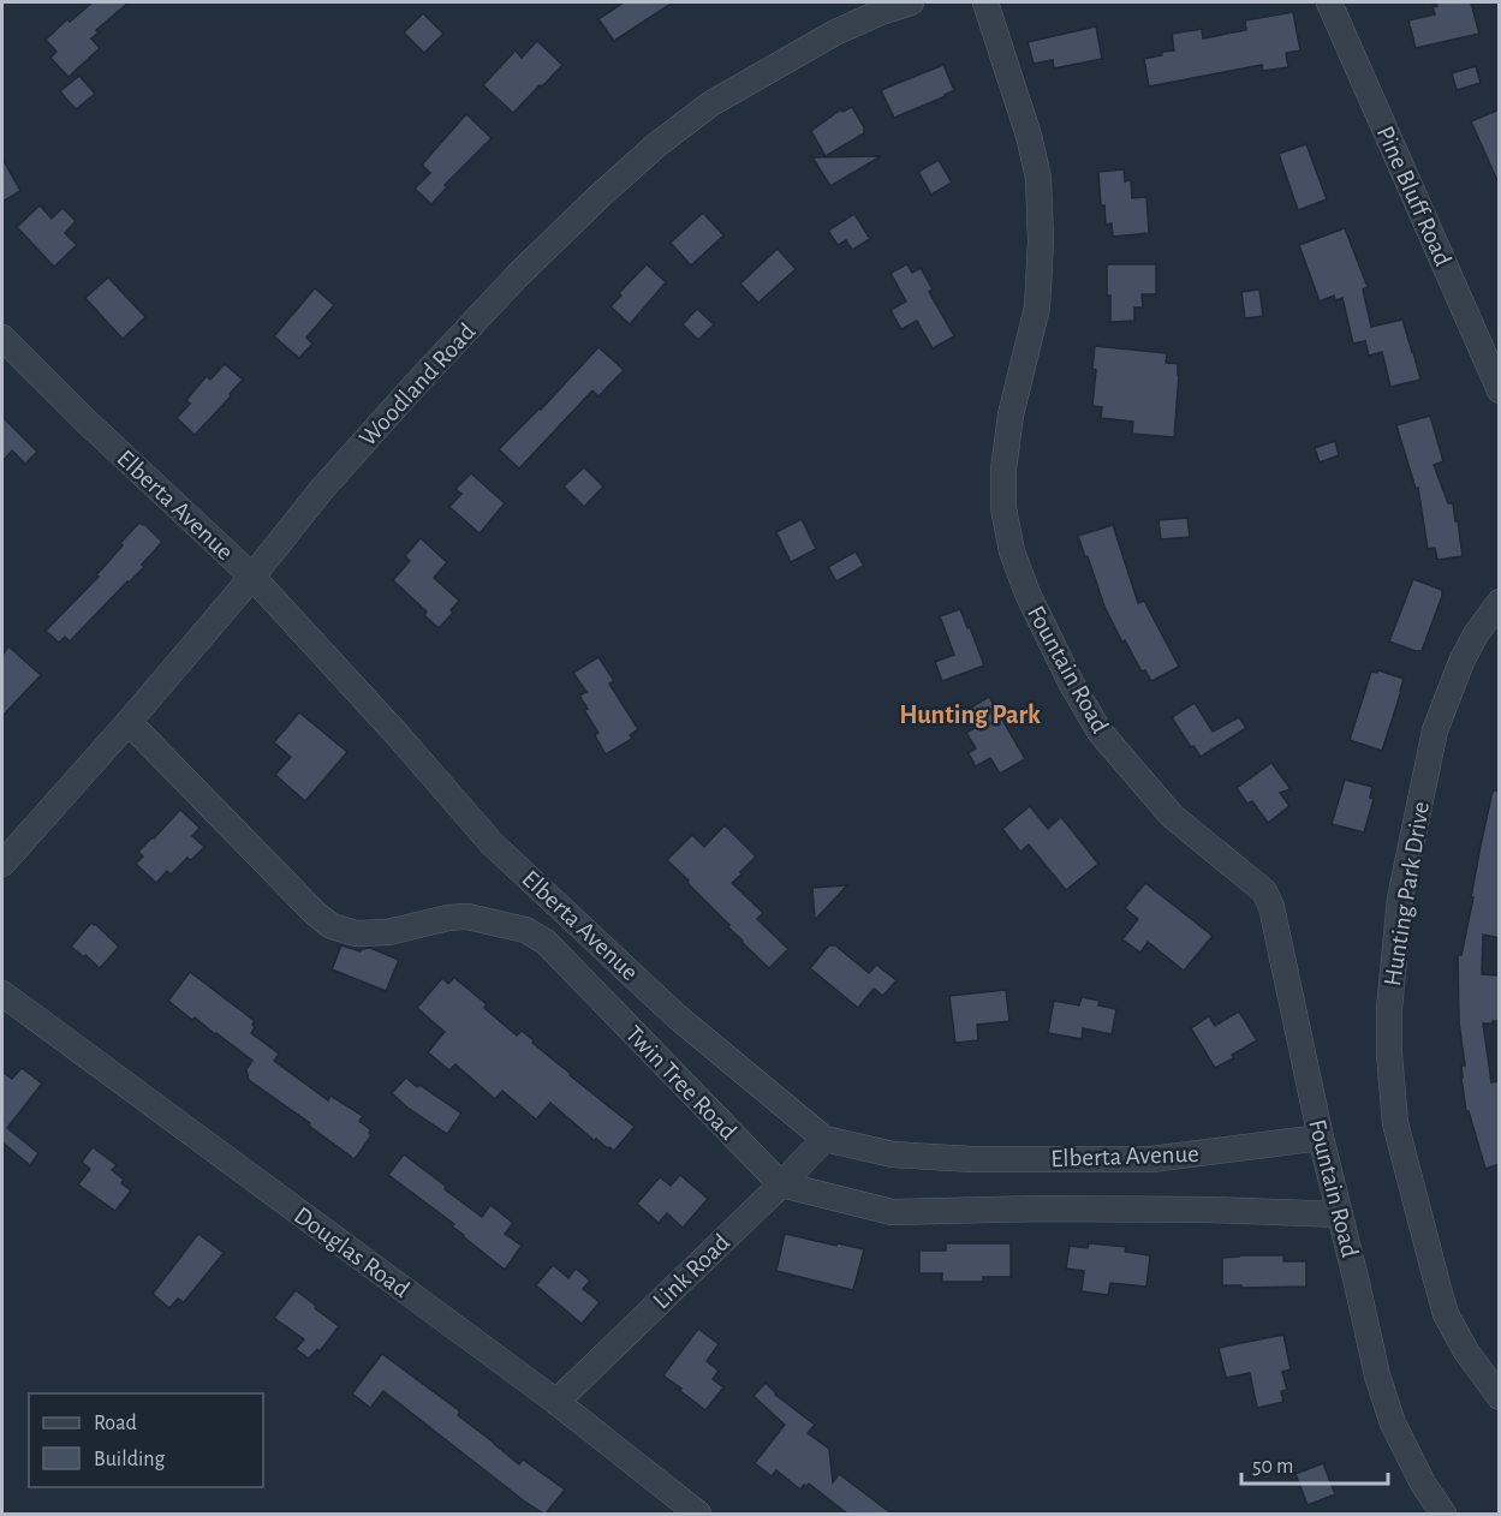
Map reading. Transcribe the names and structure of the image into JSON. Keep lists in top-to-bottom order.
{
  "streets": {
    "street": [
      "Pine Bluff Road",
      "Woodland Road",
      "Elberta Avenue",
      "Fountain Road",
      "Hunting Park Drive",
      "Twin Tree Road",
      "Douglas Road",
      "Link Road"
    ]
  },
  "crossings": [
    ["Woodland Road", "Elberta Avenue"],
    ["Woodland Road", "Twin Tree Road"],
    ["Elberta Avenue", "Fountain Road"],
    ["Elberta Avenue", "Link Road"],
    ["Twin Tree Road", "Link Road"],
    ["Douglas Road", "Link Road"]
  ],
  "districts": ["Hunting Park"],
  "legend": ["Road", "Building"],
  "scale_bar": "50 m"
}
